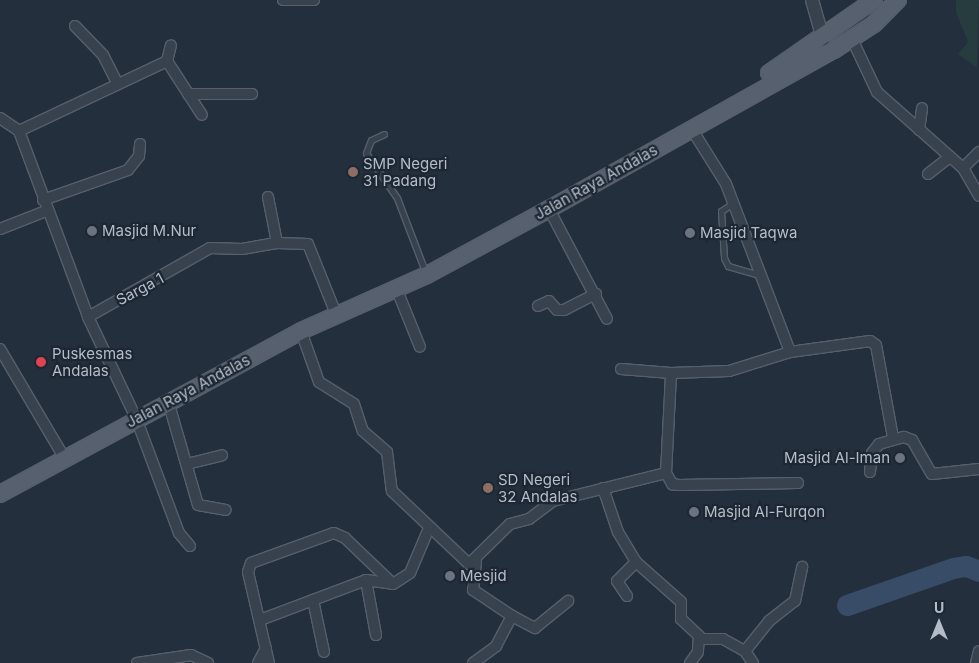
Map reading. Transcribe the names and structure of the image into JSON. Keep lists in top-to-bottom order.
{
  "streets": {
    "main road": ["Jalan Raya Andalas"],
    "street": ["Sarga 1"]
  },
  "crossings": [
    ["Jalan Raya Andalas", "Sarga 1"]
  ],
  "places": [
    "SMP Negeri 31 Padang",
    "Masjid M.Nur",
    "Masjid Taqwa",
    "Puskesmas Andalas",
    "Masjid Al-Iman",
    "SD Negeri 32 Andalas",
    "Masjid Al-Furqon",
    "Mesjid"
  ],
  "north": "top"
}
